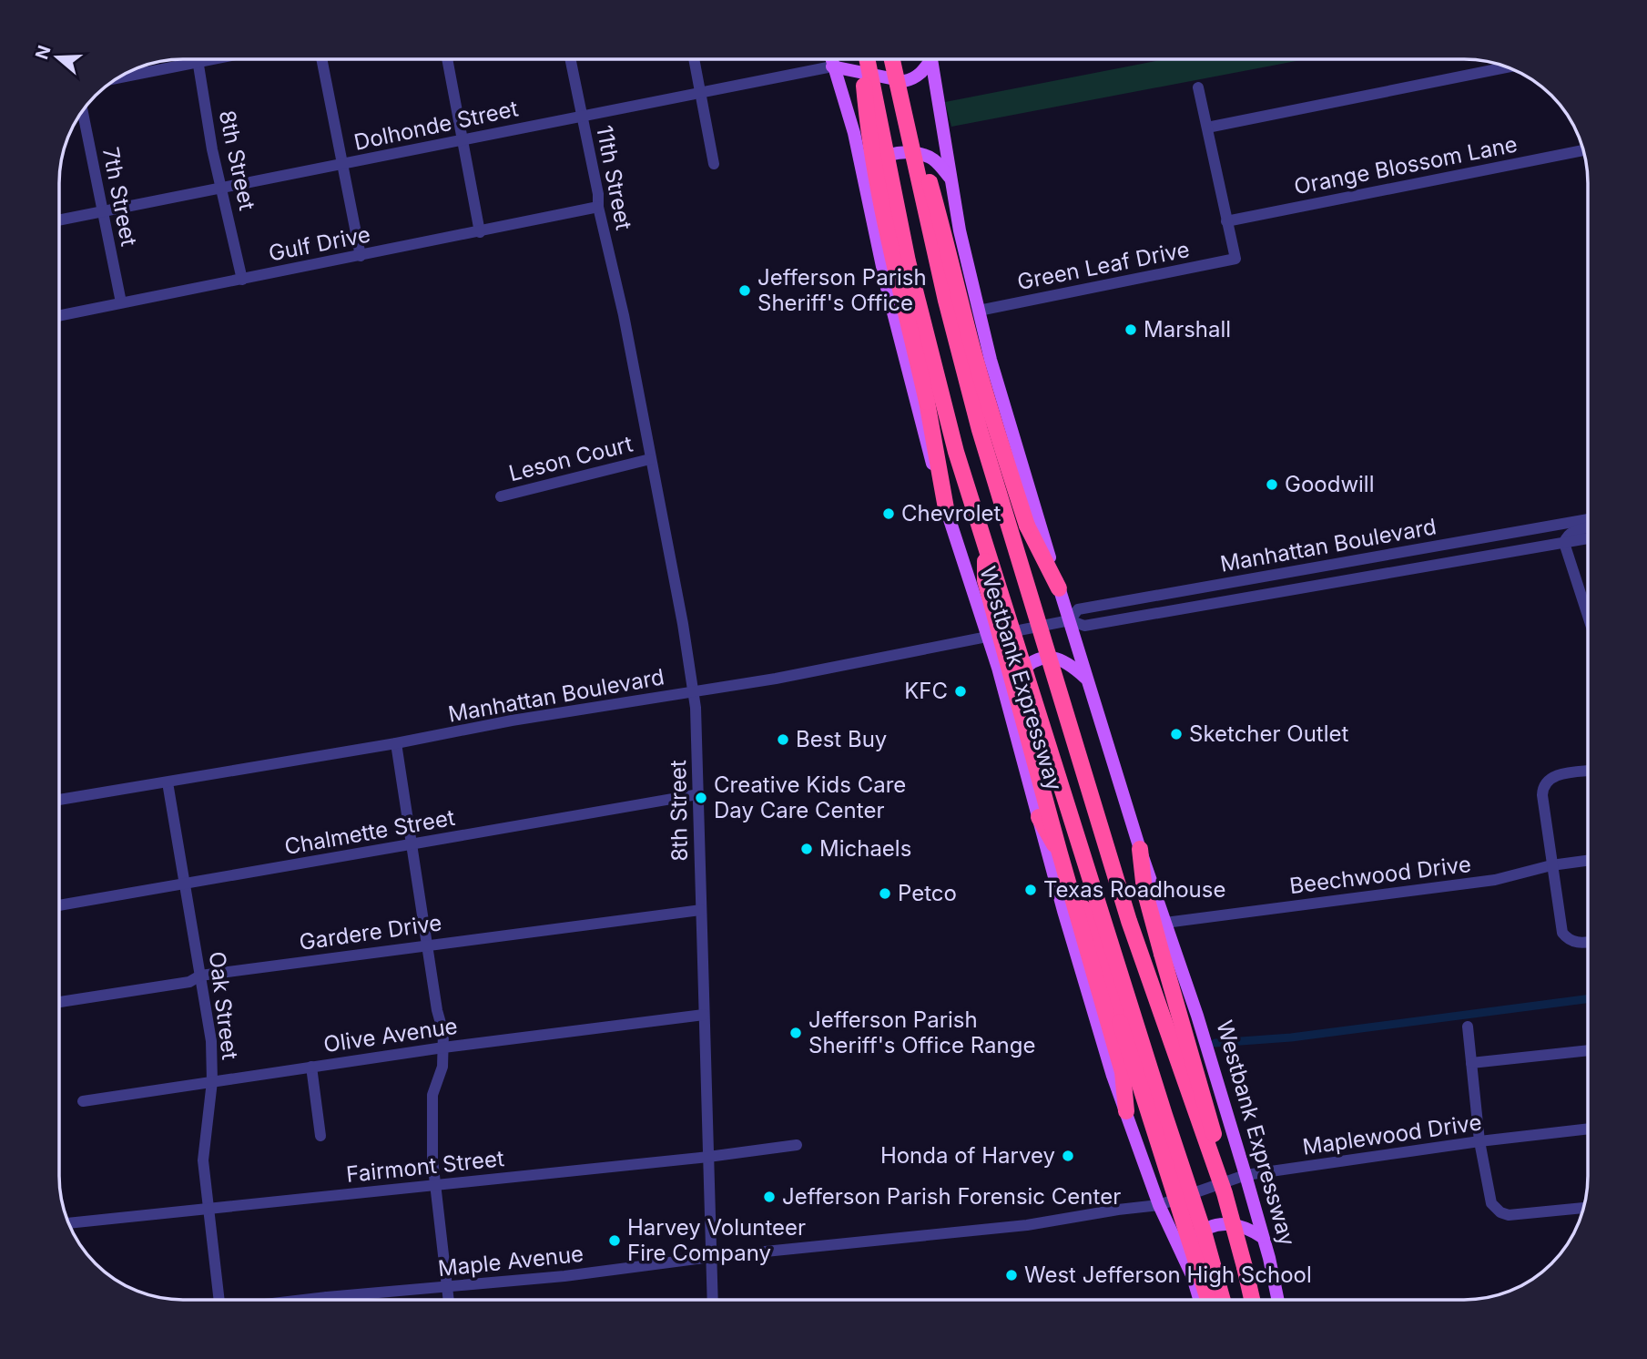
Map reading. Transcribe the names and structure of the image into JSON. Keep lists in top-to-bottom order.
{
  "streets": {
    "highway": ["Westbank Expressway"],
    "street": [
      "Dolhonde Street",
      "8th Street",
      "Orange Blossom Lane",
      "11th Street",
      "7th Street",
      "Gulf Drive",
      "Green Leaf Drive",
      "Leson Court",
      "Manhattan Boulevard",
      "Chalmette Street",
      "Beechwood Drive",
      "Gardere Drive",
      "Oak Street",
      "Olive Avenue",
      "Maplewood Drive",
      "Fairmont Street",
      "Maple Avenue"
    ]
  },
  "crossings": [
    ["Dolhonde Street", "8th Street"],
    ["Dolhonde Street", "11th Street"],
    ["Dolhonde Street", "7th Street"],
    ["Dolhonde Street", "Westbank Expressway"],
    ["8th Street", "11th Street"],
    ["8th Street", "Gulf Drive"],
    ["8th Street", "Leson Court"],
    ["8th Street", "Manhattan Boulevard"],
    ["8th Street", "Chalmette Street"],
    ["8th Street", "Gardere Drive"],
    ["8th Street", "Olive Avenue"],
    ["8th Street", "Fairmont Street"],
    ["8th Street", "Maple Avenue"],
    ["Orange Blossom Lane", "Green Leaf Drive"],
    ["11th Street", "Gulf Drive"],
    ["7th Street", "Gulf Drive"],
    ["Manhattan Boulevard", "Westbank Expressway"],
    ["Manhattan Boulevard", "Oak Street"],
    ["Westbank Expressway", "Beechwood Drive"],
    ["Westbank Expressway", "Maplewood Drive"],
    ["Westbank Expressway", "Maple Avenue"],
    ["Chalmette Street", "Oak Street"],
    ["Gardere Drive", "Oak Street"],
    ["Oak Street", "Olive Avenue"],
    ["Oak Street", "Fairmont Street"],
    ["Maplewood Drive", "Maple Avenue"]
  ],
  "places": [
    "Jefferson Parish Sheriff's Office",
    "Marshall",
    "Goodwill",
    "Chevrolet",
    "KFC",
    "Sketcher Outlet",
    "Best Buy",
    "Creative Kids Care Day Care Center",
    "Michaels",
    "Texas Roadhouse",
    "Petco",
    "Jefferson Parish Sheriff's Office Range",
    "Honda of Harvey",
    "Jefferson Parish Forensic Center",
    "Harvey Volunteer Fire Company",
    "West Jefferson High School"
  ],
  "north": "left"
}
